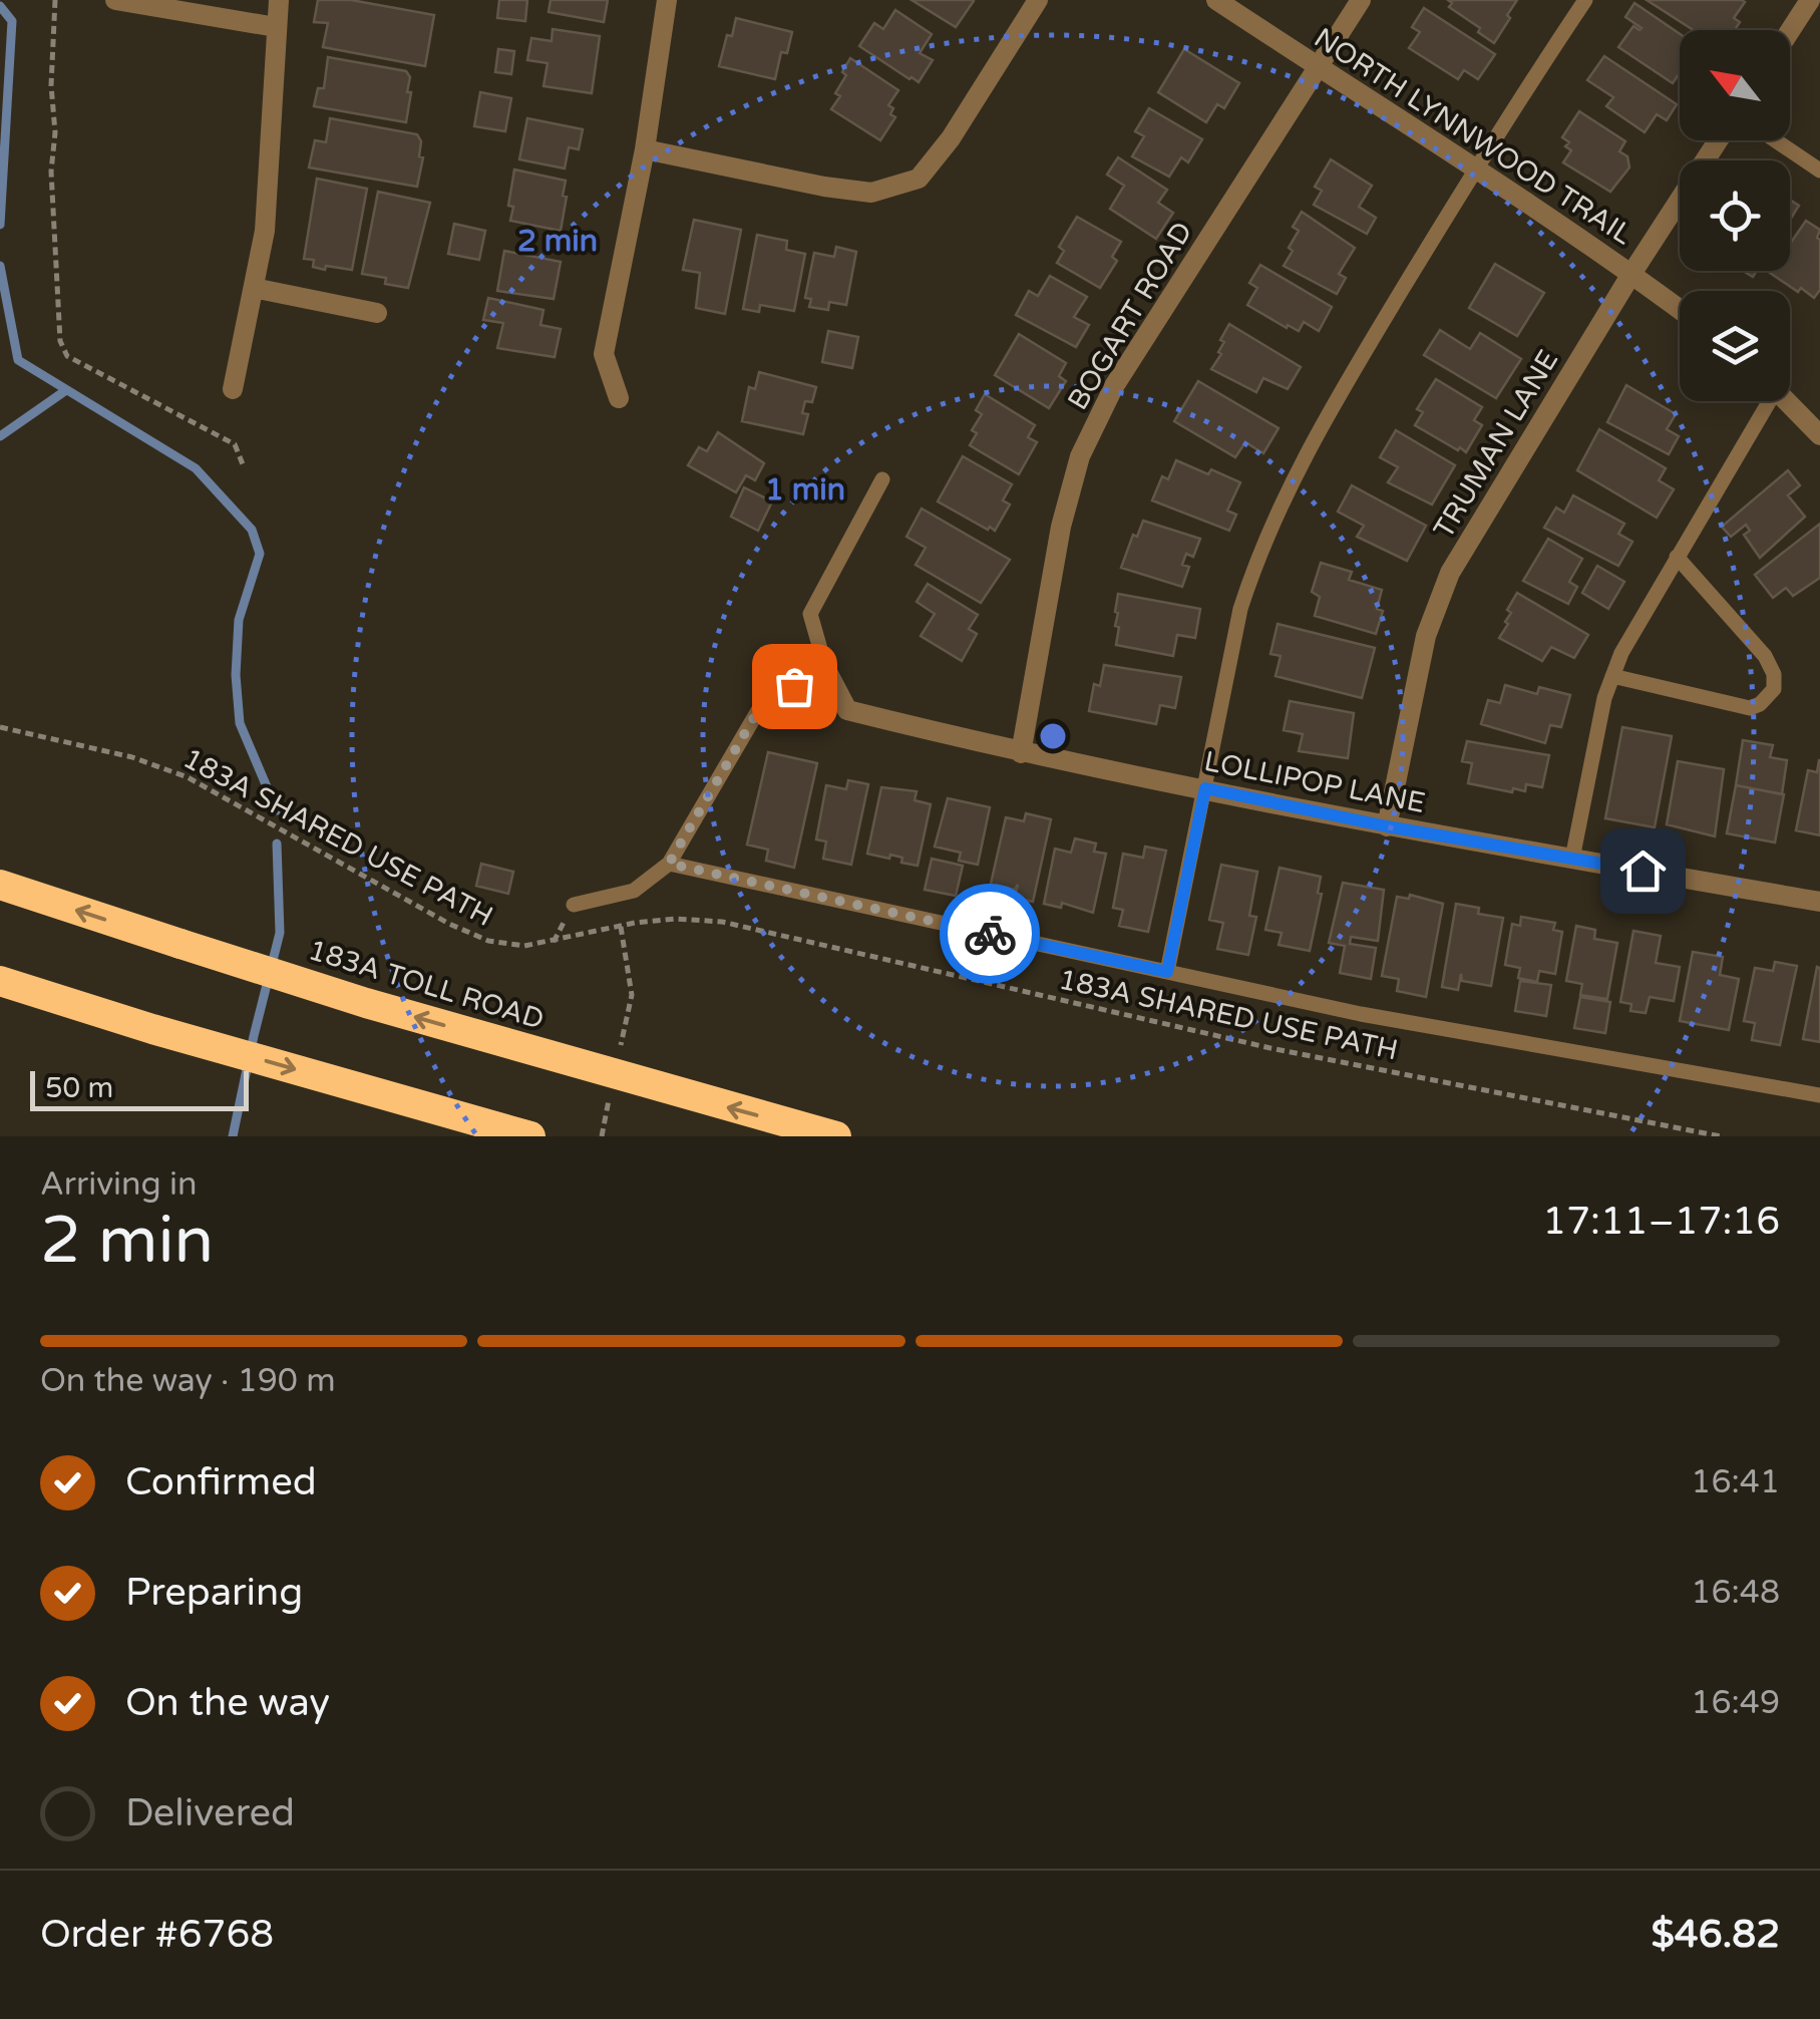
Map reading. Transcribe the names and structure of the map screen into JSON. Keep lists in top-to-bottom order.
{
  "streets": {
    "highway": ["183A TOLL ROAD"],
    "street": [
      "NORTH LYNNWOOD TRAIL",
      "BOGART ROAD",
      "TRUMAN LANE",
      "LOLLIPOP LANE"
    ],
    "path": ["183A SHARED USE PATH"]
  },
  "crossings": [
    ["NORTH LYNNWOOD TRAIL", "BOGART ROAD"],
    ["NORTH LYNNWOOD TRAIL", "TRUMAN LANE"],
    ["BOGART ROAD", "LOLLIPOP LANE"],
    ["TRUMAN LANE", "LOLLIPOP LANE"]
  ],
  "scale_bar": "50 m",
  "north": "top left",
  "page": {
    "scale": "50 m",
    "heading": ["2 min", "Arriving in", "17:11–17:16"],
    "panel": ["Order #6768", "$46.82"],
    "bar": "On the way · 190 m",
    "list": [
      ["Confirmed", "16:41"],
      ["Preparing", "16:48"],
      ["On the way", "16:49"],
      "Delivered"
    ]
  },
  "rings": ["2 min", "1 min"]
}
